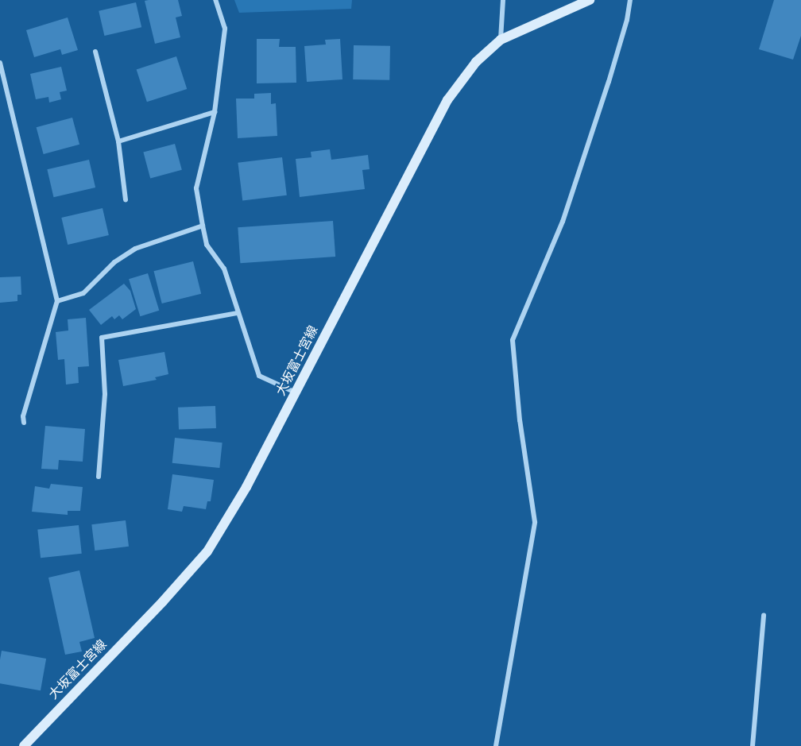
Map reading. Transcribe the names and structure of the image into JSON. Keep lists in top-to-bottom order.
{
  "streets": {
    "main road": ["大坂富士宮線"]
  }
}
